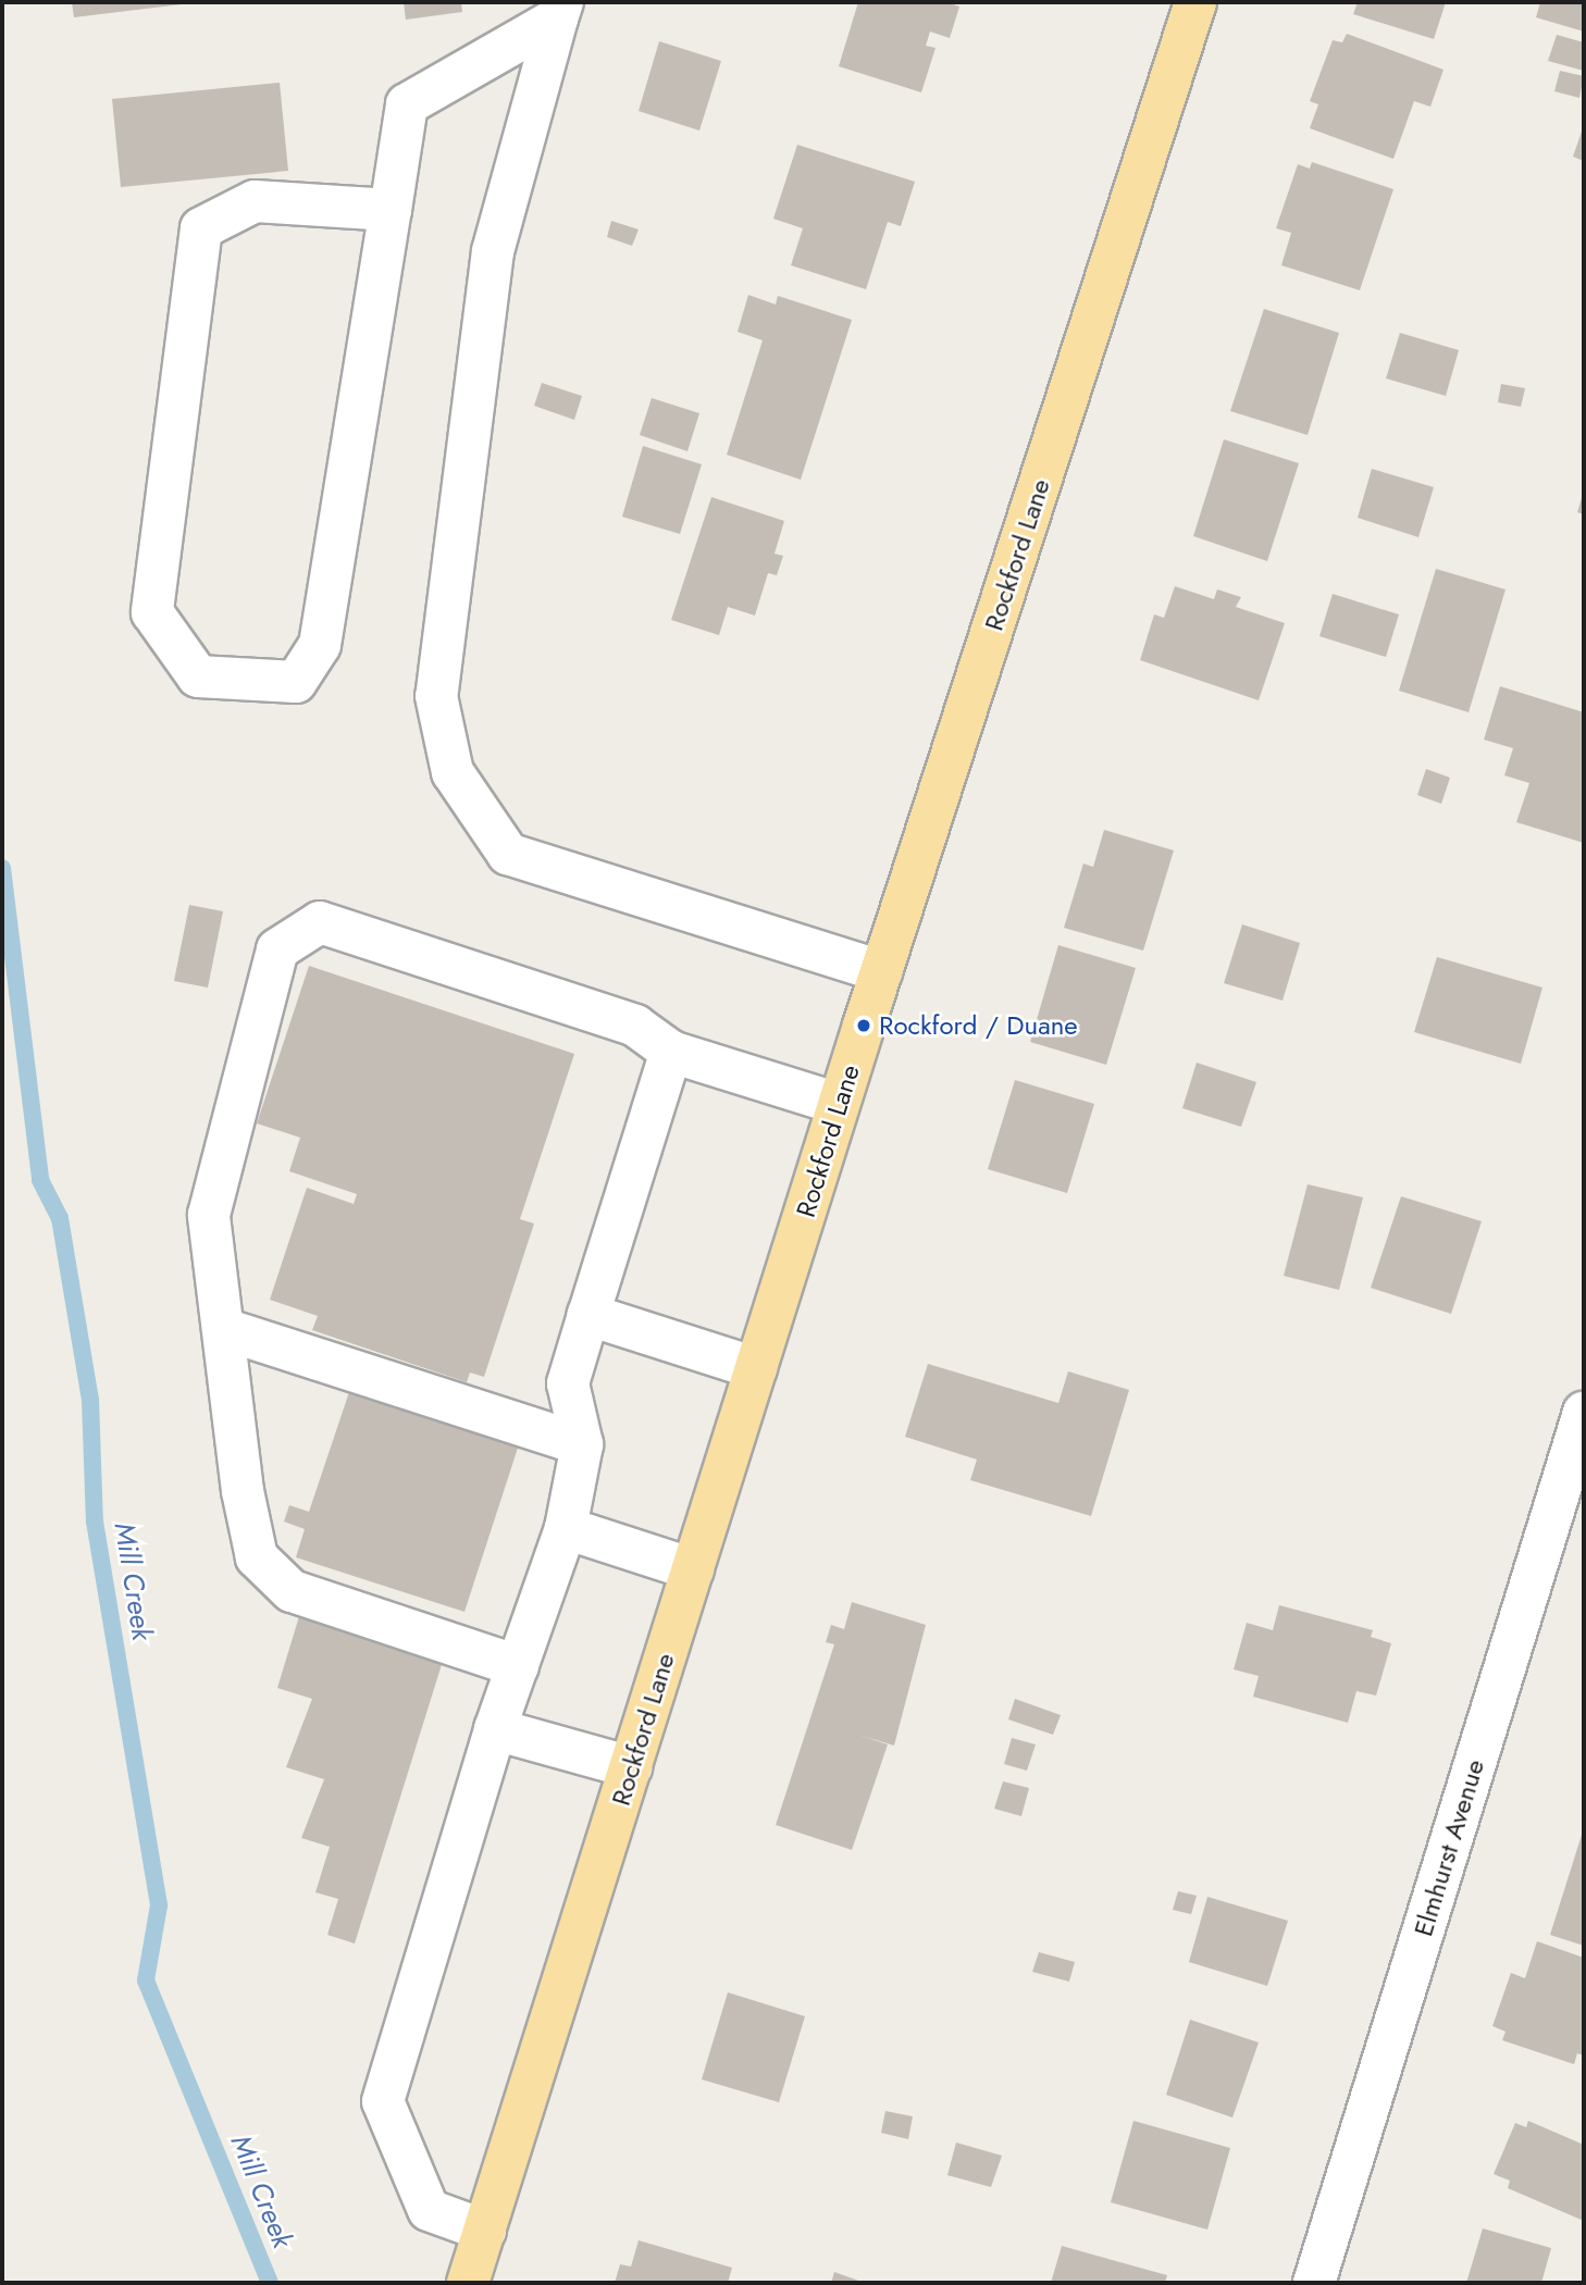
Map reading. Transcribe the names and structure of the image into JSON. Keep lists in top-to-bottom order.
{
  "streets": {
    "main road": ["Rockford Lane"],
    "street": ["Elmhurst Avenue"]
  },
  "water": ["Mill Creek"],
  "places": ["Rockford / Duane"]
}
